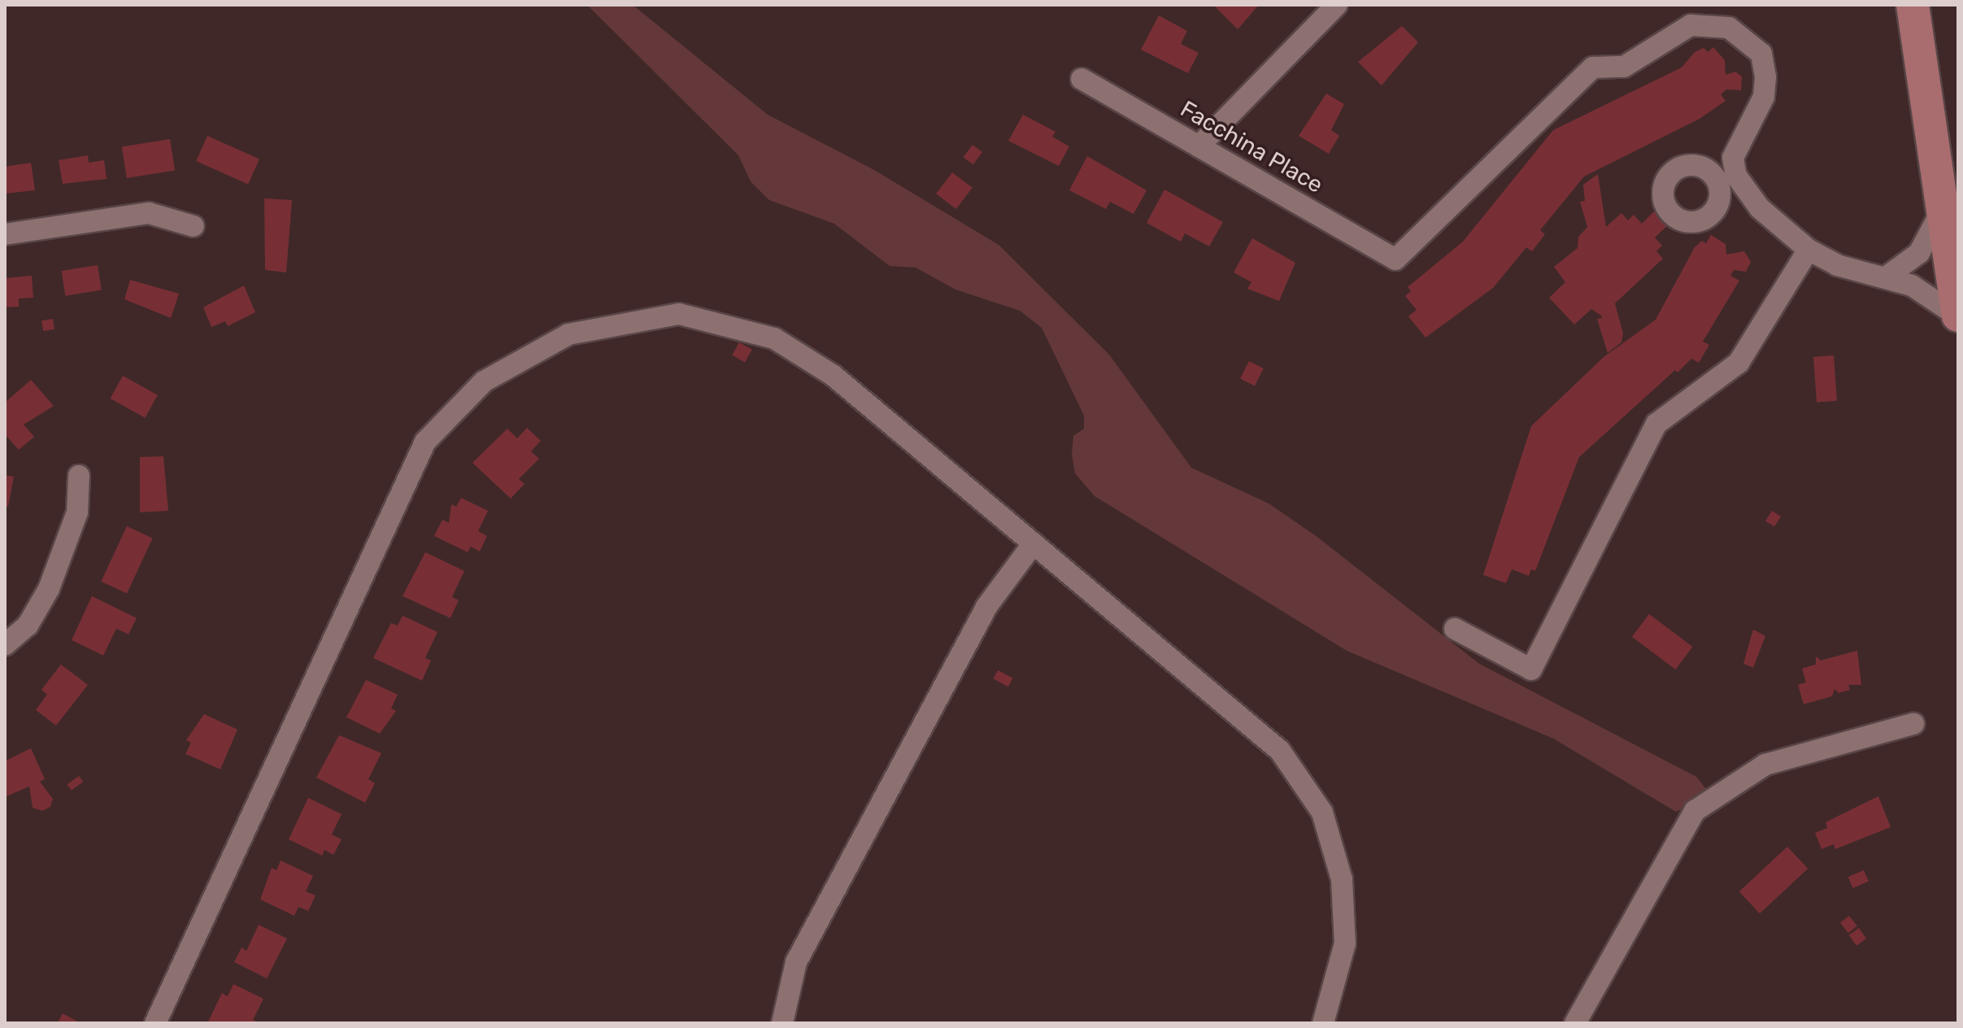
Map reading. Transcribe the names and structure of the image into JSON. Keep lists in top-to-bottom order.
{
  "streets": {
    "street": ["Facchina Place"]
  }
}
